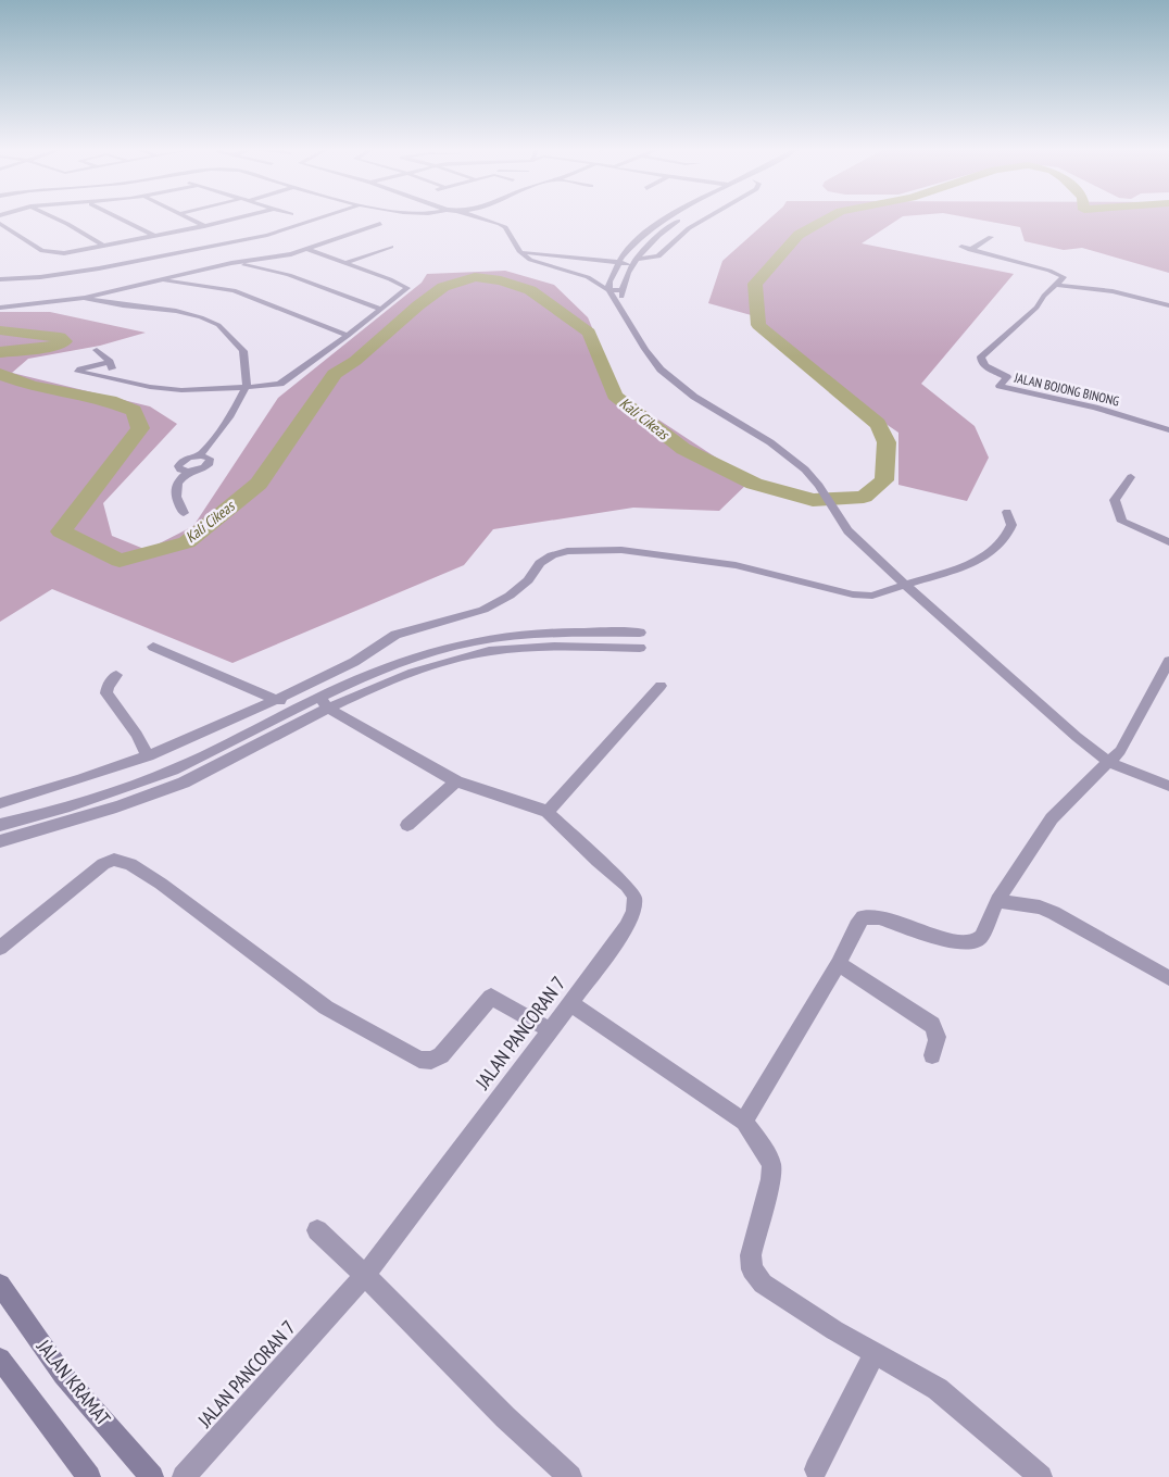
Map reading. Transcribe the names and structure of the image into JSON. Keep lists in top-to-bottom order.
{
  "streets": {
    "main road": ["JALAN KRAMAT"],
    "street": ["JALAN BOJONG BINONG", "JALAN PANCORAN 7"]
  },
  "water": ["Kali Cikeas"]
}
